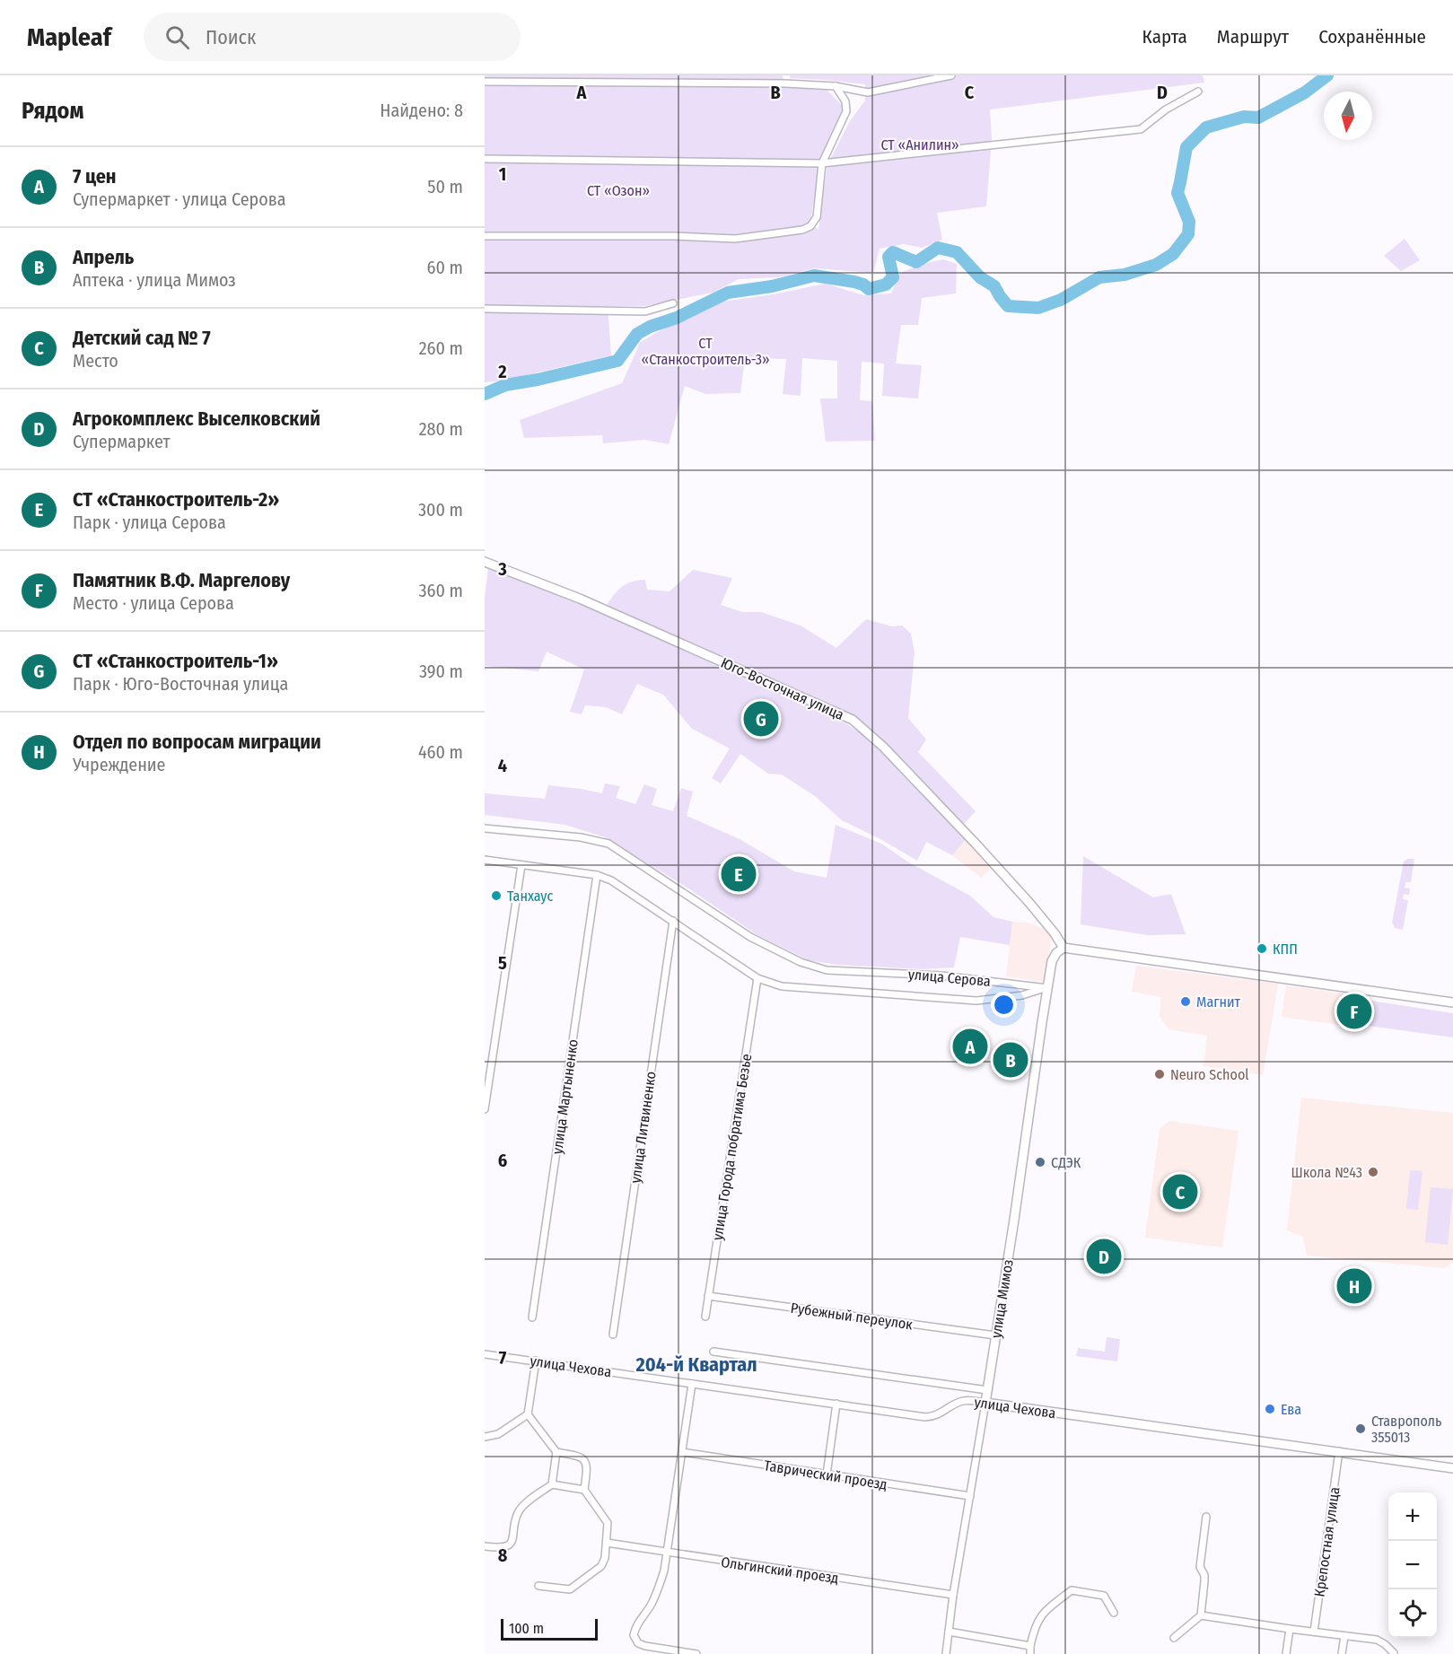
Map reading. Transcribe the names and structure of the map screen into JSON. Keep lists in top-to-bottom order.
{
  "streets": {
    "street": [
      "Юго-Восточная улица",
      "улица Серова",
      "улица Мартыненко",
      "улица Литвиненко",
      "улица Города побратима Безье",
      "улица Мимоз",
      "Рубежный переулок",
      "улица Чехова",
      "Таврический проезд",
      "Крепостная улица",
      "Ольгинский проезд"
    ]
  },
  "crossings": [
    ["Юго-Восточная улица", "улица Мимоз"],
    ["улица Серова", "улица Мартыненко"],
    ["улица Серова", "улица Литвиненко"],
    ["улица Серова", "улица Города побратима Безье"],
    ["улица Серова", "улица Мимоз"],
    ["улица Города побратима Безье", "Рубежный переулок"],
    ["улица Мимоз", "Рубежный переулок"],
    ["улица Мимоз", "улица Чехова"],
    ["улица Мимоз", "Таврический проезд"],
    ["улица Мимоз", "Ольгинский проезд"],
    ["улица Чехова", "Крепостная улица"]
  ],
  "districts": ["204-й Квартал"],
  "parks": ["СТ «Анилин»", "СТ «Озон»", "СТ «Станкостроитель-3»"],
  "places": [
    "Танхаус",
    "КПП",
    "Магнит",
    "Neuro School",
    "СДЭК",
    "Школа №43",
    "Ева",
    "Ставрополь 355013"
  ],
  "scale_bar": "100 m",
  "north": "bottom",
  "page": {
    "header": "Mapleaf",
    "search": "Поиск",
    "nav": ["Карта", "Маршрут", "Сохранённые"],
    "heading": ["Рядом", "Найдено: 8"],
    "list": [
      {
        "mark": "A",
        "name": "7 цен",
        "note": "Супермаркет · улица Серова",
        "value": "50 m"
      },
      {
        "mark": "B",
        "name": "Апрель",
        "note": "Аптека · улица Мимоз",
        "value": "60 m"
      },
      {
        "mark": "C",
        "name": "Детский сад № 7",
        "note": "Место",
        "value": "260 m"
      },
      {
        "mark": "D",
        "name": "Агрокомплекс Выселковский",
        "note": "Супермаркет",
        "value": "280 m"
      },
      {
        "mark": "E",
        "name": "СТ «Станкостроитель-2»",
        "note": "Парк · улица Серова",
        "value": "300 m"
      },
      {
        "mark": "F",
        "name": "Памятник В.Ф. Маргелову",
        "note": "Место · улица Серова",
        "value": "360 m"
      },
      {
        "mark": "G",
        "name": "СТ «Станкостроитель-1»",
        "note": "Парк · Юго-Восточная улица",
        "value": "390 m"
      },
      {
        "mark": "H",
        "name": "Отдел по вопросам миграции",
        "note": "Учреждение",
        "value": "460 m"
      }
    ],
    "pins": [
      "G",
      "E",
      "F",
      "A",
      "B",
      "C",
      "D",
      "H"
    ],
    "map_buttons": ["+", "−"],
    "scale": "100 m"
  },
  "grid": {
    "columns": [
      "A",
      "B",
      "C",
      "D"
    ],
    "rows": [
      "1",
      "2",
      "3",
      "4",
      "5",
      "6",
      "7",
      "8"
    ]
  }
}
